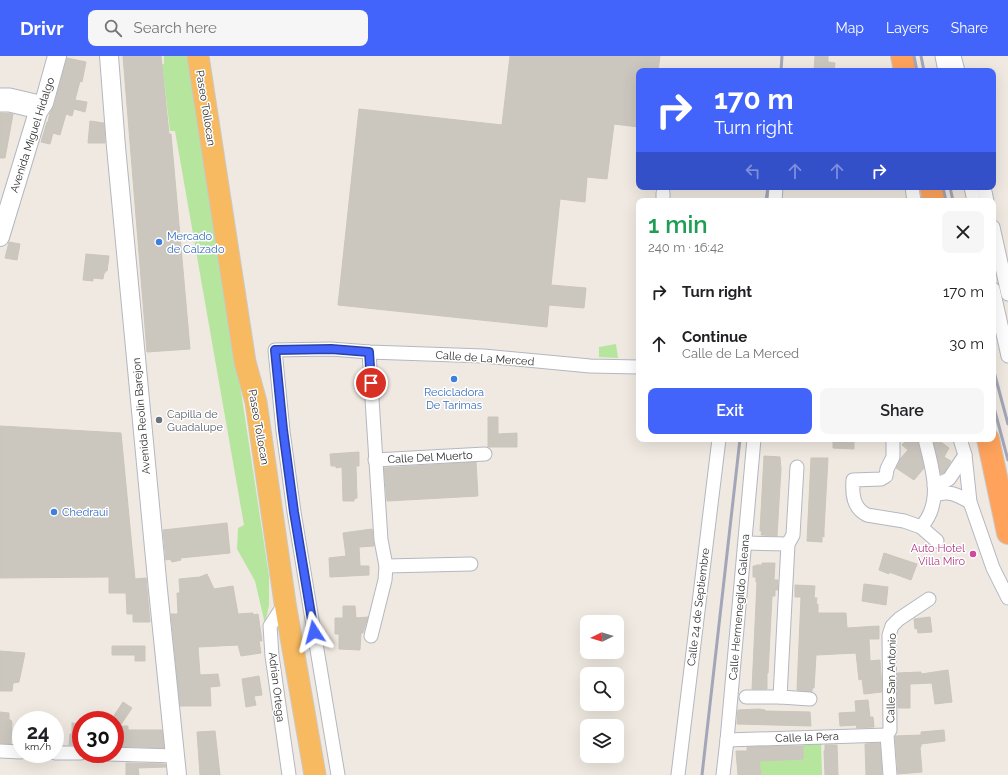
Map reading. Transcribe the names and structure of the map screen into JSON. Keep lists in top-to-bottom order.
{
  "streets": {
    "highway": ["Paseo Tollocan"],
    "main road": ["Avenida Miguel Hidalgo", "Avenida Reolin Barejon"],
    "street": [
      "Calle de La Merced",
      "Calle Del Muerto",
      "Calle 24 de Septiembre",
      "Calle Hermenegildo Galeana",
      "Calle San Antonio",
      "Adrian Ortega",
      "Calle la Pera"
    ]
  },
  "crossings": [
    ["Paseo Tollocan", "Adrian Ortega"],
    ["Calle Hermenegildo Galeana", "Calle la Pera"],
    ["Calle San Antonio", "Calle la Pera"]
  ],
  "places": [
    "Mercado de Calzado",
    "Recicladora De Tarimas",
    "Capilla de Guadalupe",
    "Chedraui",
    "Auto Hotel Villa Miro"
  ],
  "north": "left",
  "page": {
    "header": "Drivr",
    "search": "Search here",
    "nav": ["Map", "Layers", "Share"],
    "turn": ["170 m", "Turn right"],
    "heading": ["1 min", "240 m · 16:42"],
    "list": [
      {
        "name": "Turn right",
        "value": "170 m"
      },
      {
        "name": "Continue",
        "note": "Calle de La Merced",
        "value": "30 m"
      }
    ],
    "buttons": ["Exit", "Share"],
    "speed": "24 km/h",
    "limit": "30"
  }
}
